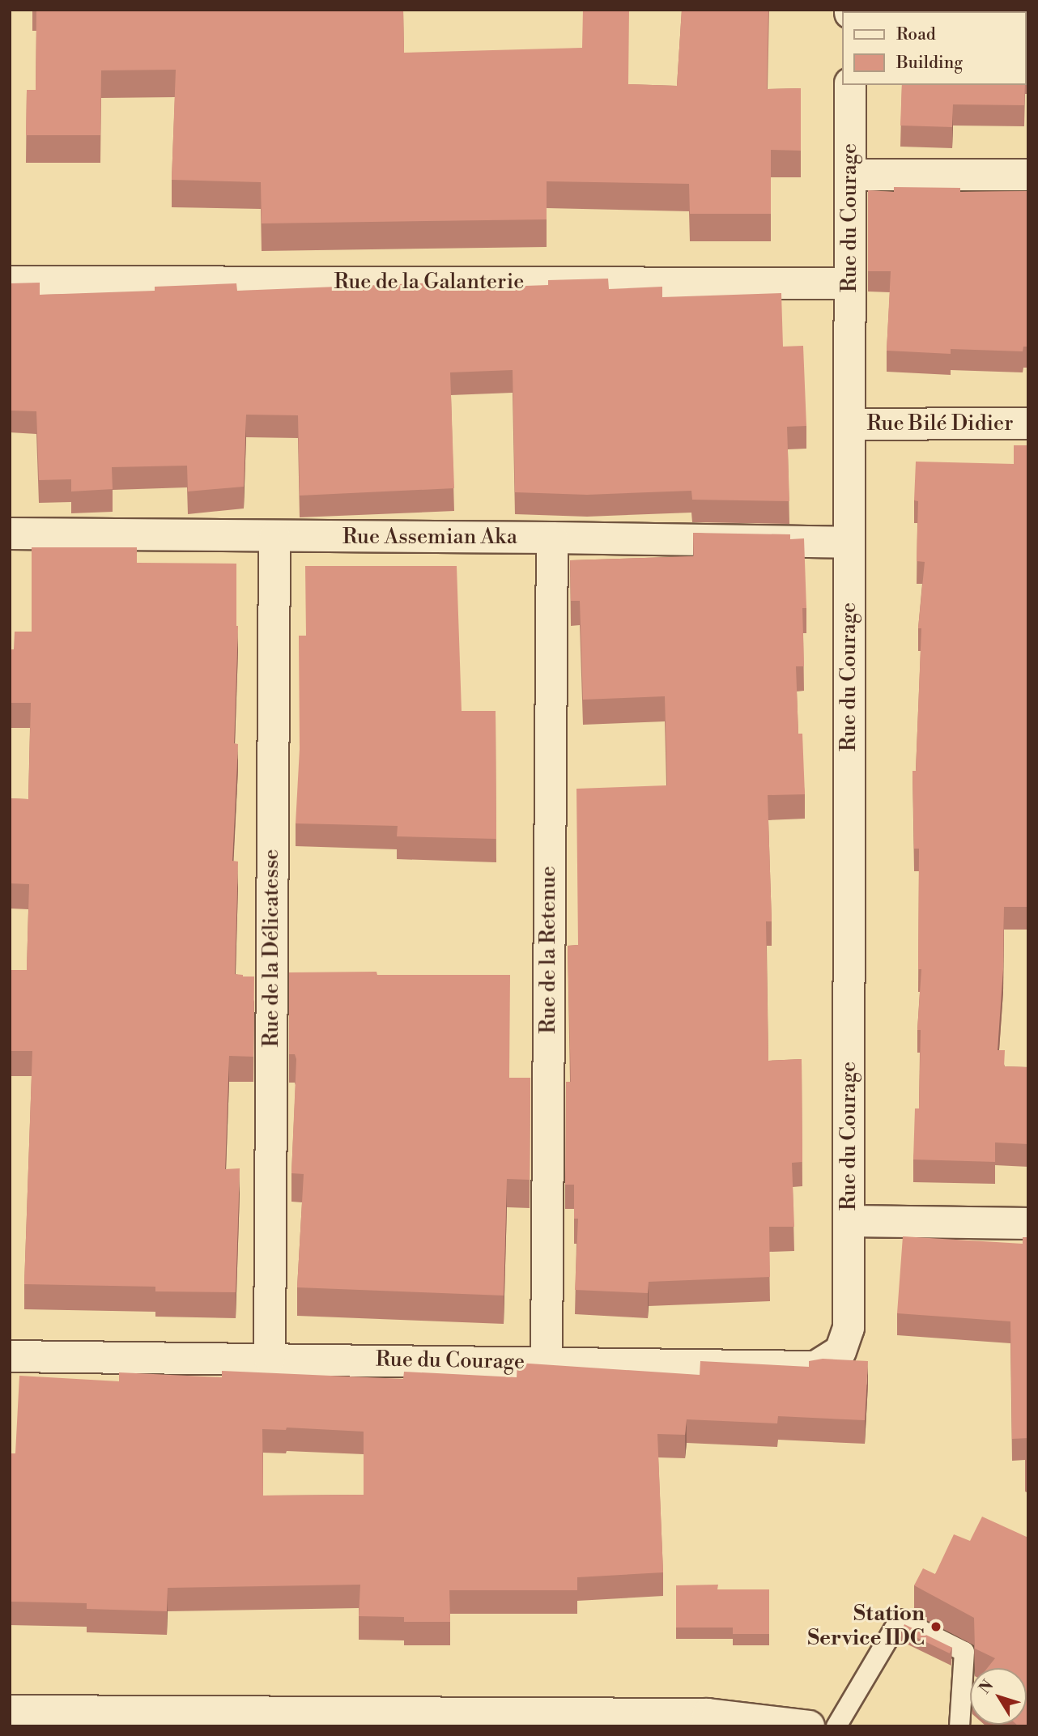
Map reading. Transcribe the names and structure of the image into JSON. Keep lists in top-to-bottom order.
{
  "streets": {
    "street": [
      "Rue du Courage",
      "Rue de la Galanterie",
      "Rue Bilé Didier",
      "Rue Assemian Aka",
      "Rue de la Délicatesse",
      "Rue de la Retenue"
    ]
  },
  "crossings": [
    ["Rue du Courage", "Rue de la Galanterie"],
    ["Rue du Courage", "Rue Bilé Didier"],
    ["Rue du Courage", "Rue Assemian Aka"],
    ["Rue du Courage", "Rue de la Délicatesse"],
    ["Rue du Courage", "Rue de la Retenue"],
    ["Rue Assemian Aka", "Rue de la Délicatesse"],
    ["Rue Assemian Aka", "Rue de la Retenue"]
  ],
  "places": ["Station Service IDC"],
  "legend": ["Road", "Building"],
  "north": "top left"
}
